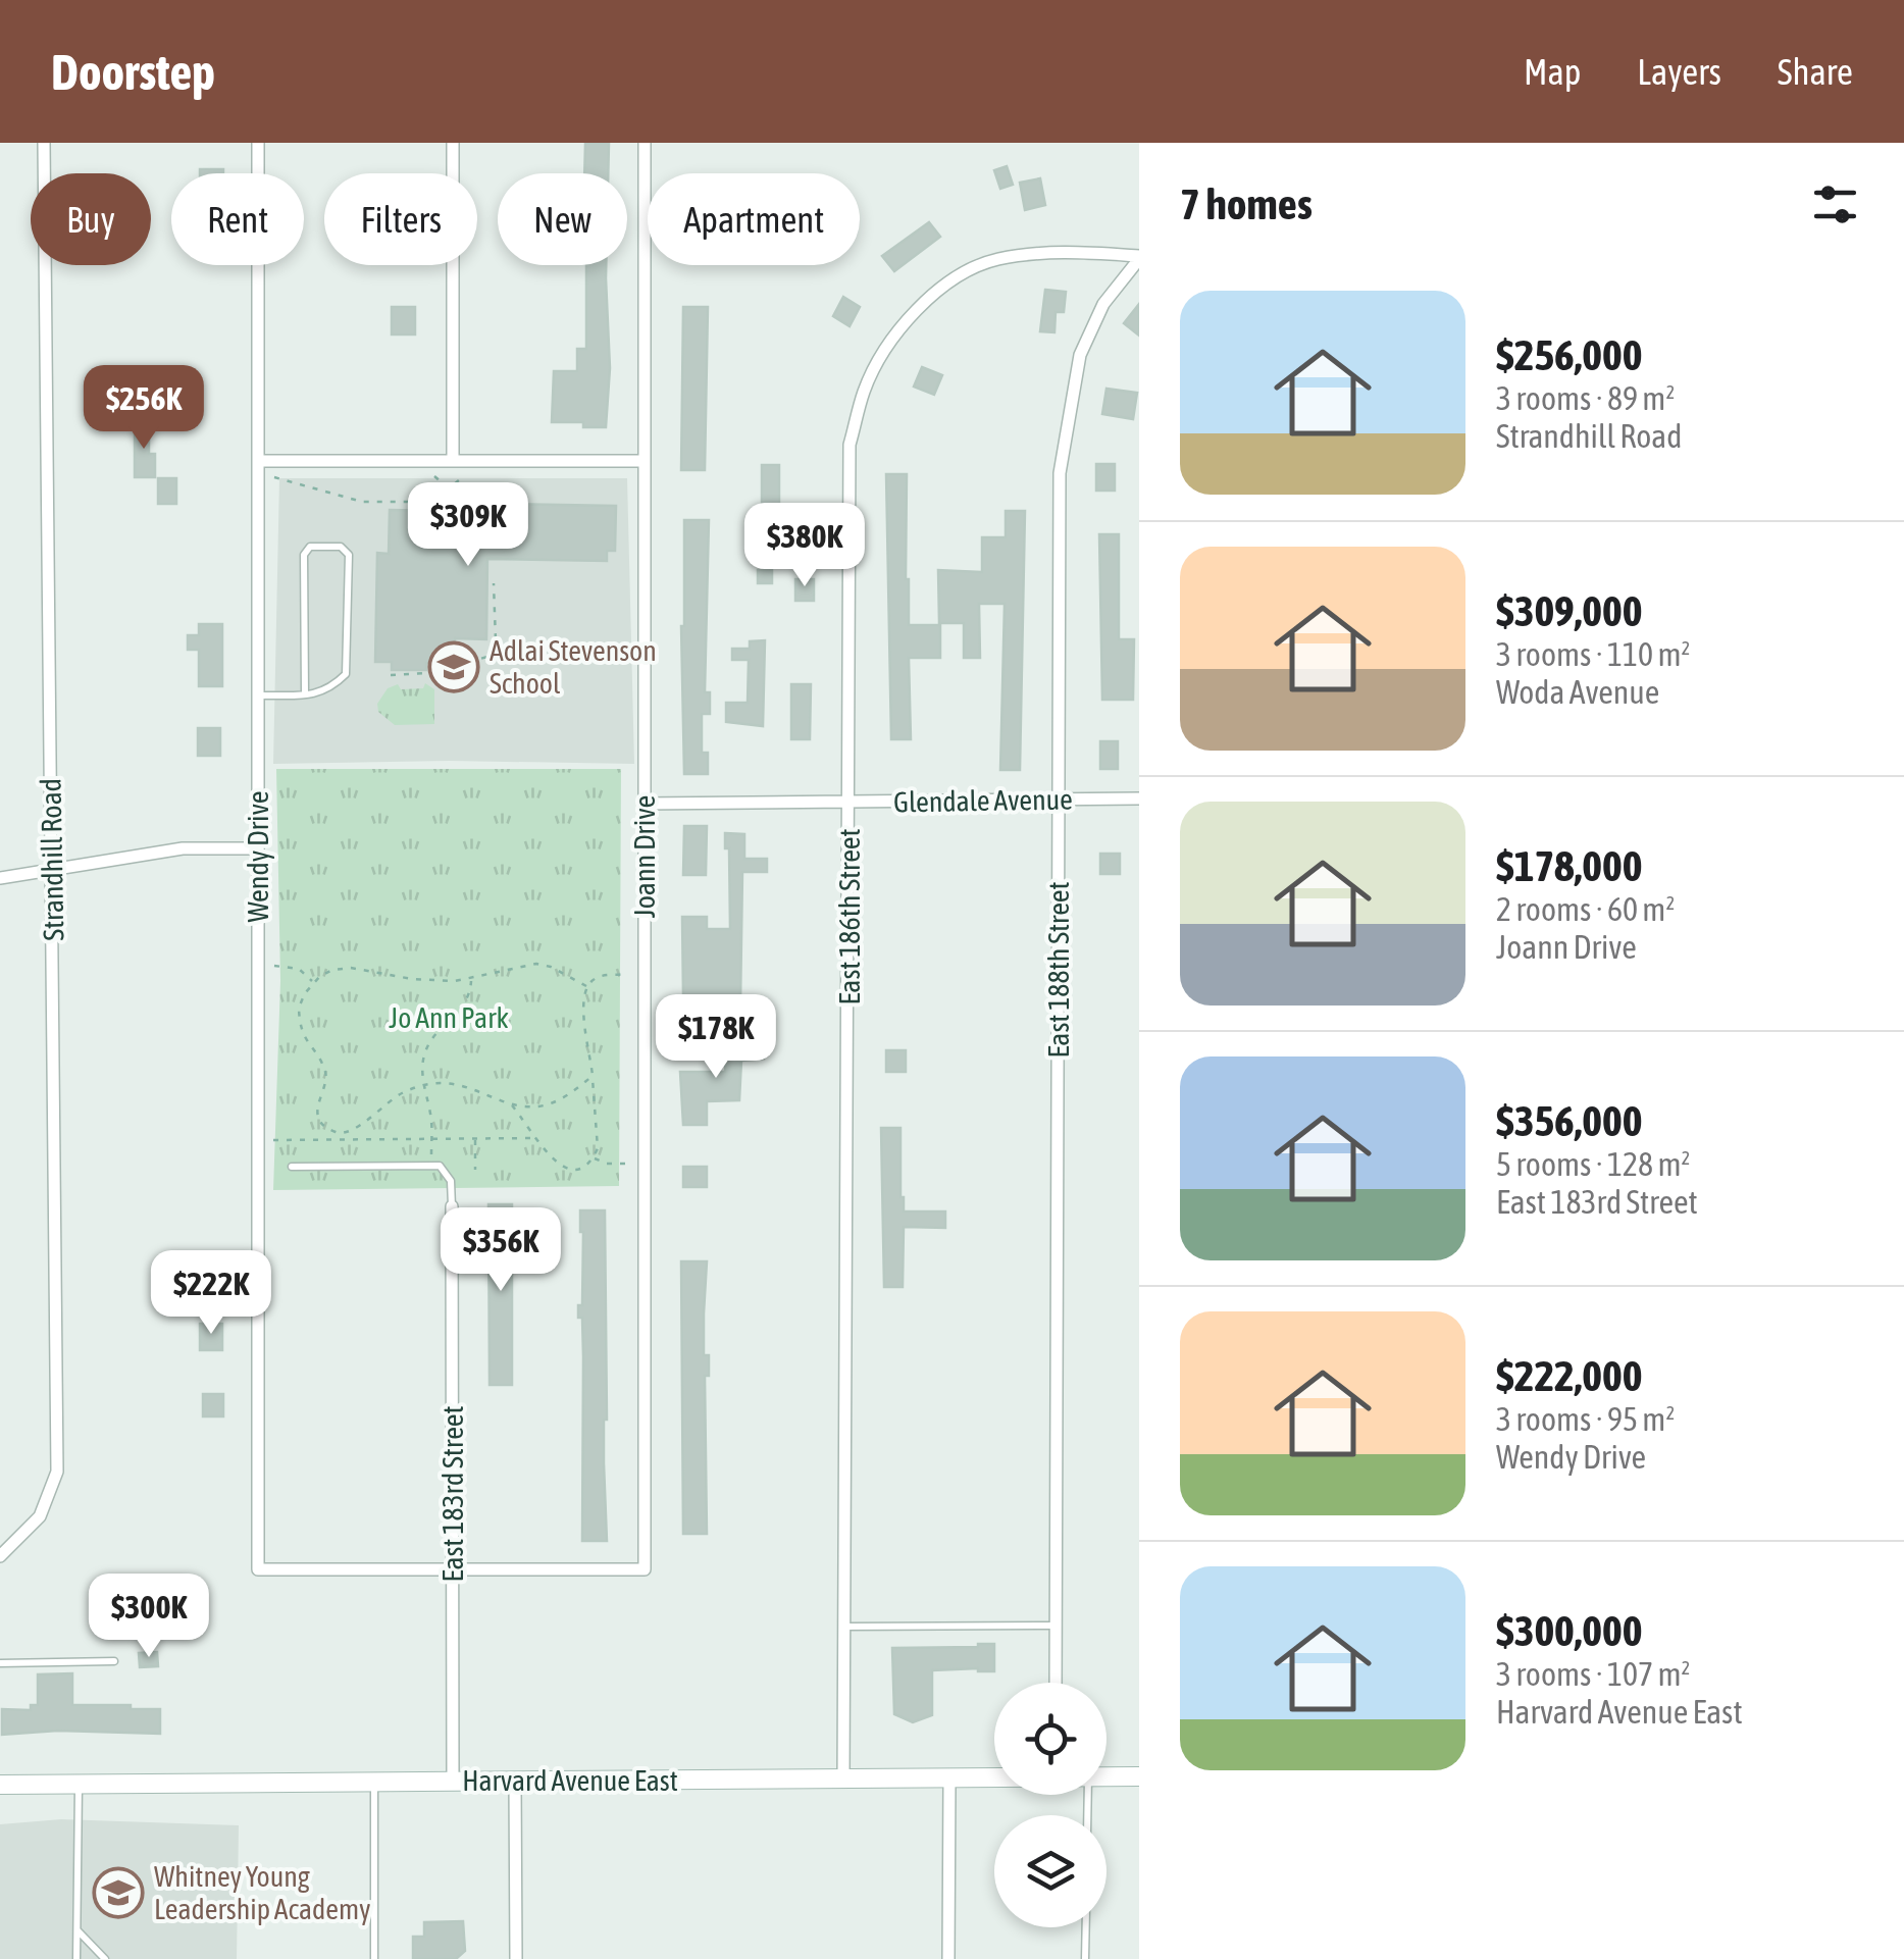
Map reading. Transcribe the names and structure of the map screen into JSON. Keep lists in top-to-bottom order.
{
  "streets": {
    "main road": ["Harvard Avenue East"],
    "street": [
      "Glendale Avenue",
      "Wendy Drive",
      "Joann Drive",
      "Strandhill Road",
      "East 186th Street",
      "East 188th Street",
      "East 183rd Street"
    ]
  },
  "crossings": [
    ["Glendale Avenue", "Joann Drive"],
    ["Glendale Avenue", "East 186th Street"],
    ["Glendale Avenue", "East 188th Street"],
    ["Wendy Drive", "Joann Drive"],
    ["Wendy Drive", "East 183rd Street"],
    ["Joann Drive", "East 183rd Street"],
    ["East 186th Street", "East 188th Street"],
    ["East 186th Street", "Harvard Avenue East"],
    ["East 183rd Street", "Harvard Avenue East"]
  ],
  "parks": ["Jo Ann Park"],
  "places": {
    "school or university": ["Adlai Stevenson School", "Whitney Young Leadership Academy"]
  },
  "page": {
    "header": "Doorstep",
    "nav": ["Map", "Layers", "Share"],
    "heading": "7 homes",
    "chip": [
      "Buy",
      "Rent",
      "Filters",
      "New",
      "Apartment"
    ],
    "list": [
      {
        "name": "$256,000",
        "note": "3 rooms · 89 m² · Strandhill Road"
      },
      {
        "name": "$309,000",
        "note": "3 rooms · 110 m² · Woda Avenue"
      },
      {
        "name": "$178,000",
        "note": "2 rooms · 60 m² · Joann Drive"
      },
      {
        "name": "$356,000",
        "note": "5 rooms · 128 m² · East 183rd Street"
      },
      {
        "name": "$222,000",
        "note": "3 rooms · 95 m² · Wendy Drive"
      },
      {
        "name": "$300,000",
        "note": "3 rooms · 107 m² · Harvard Avenue East"
      }
    ],
    "price": [
      "$256K",
      "$309K",
      "$380K",
      "$178K",
      "$356K",
      "$222K",
      "$300K"
    ]
  }
}
